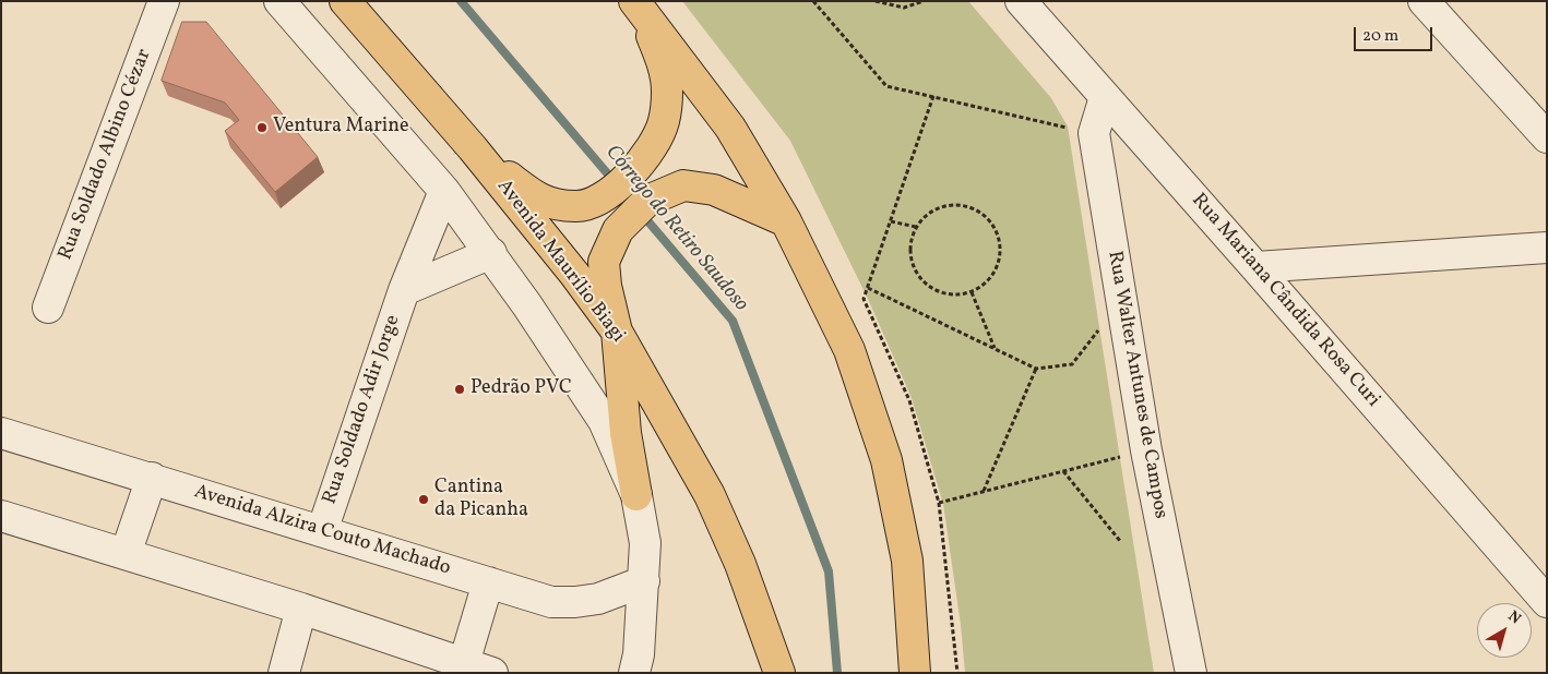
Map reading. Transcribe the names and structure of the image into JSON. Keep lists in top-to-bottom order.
{
  "streets": {
    "main road": ["Avenida Maurílio Biagi"],
    "street": [
      "Rua Soldado Albino Cézar",
      "Rua Mariana Cândida Rosa Curi",
      "Rua Walter Antunes de Campos",
      "Rua Soldado Adir Jorge",
      "Avenida Alzira Couto Machado"
    ]
  },
  "crossings": [
    ["Rua Mariana Cândida Rosa Curi", "Rua Walter Antunes de Campos"],
    ["Rua Soldado Adir Jorge", "Avenida Alzira Couto Machado"]
  ],
  "water": ["Córrego do Retiro Saudoso"],
  "places": ["Ventura Marine", "Pedrão PVC", "Cantina da Picanha"],
  "scale_bar": "20 m",
  "north": "top right"
}
